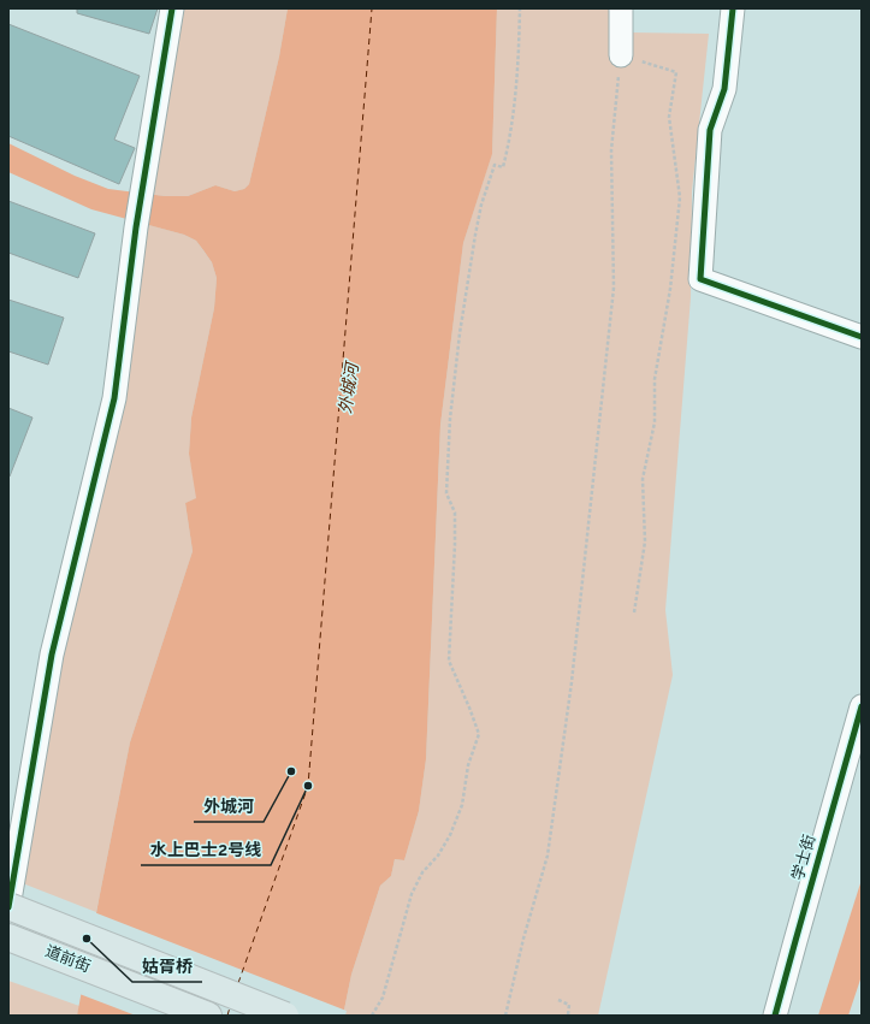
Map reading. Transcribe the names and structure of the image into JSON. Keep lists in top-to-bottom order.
{
  "streets": {
    "main road": ["道前街"],
    "street": ["学士街"]
  },
  "water": ["外城河"],
  "places": ["外城河", "水上巴士2号线", "姑胥桥"]
}
